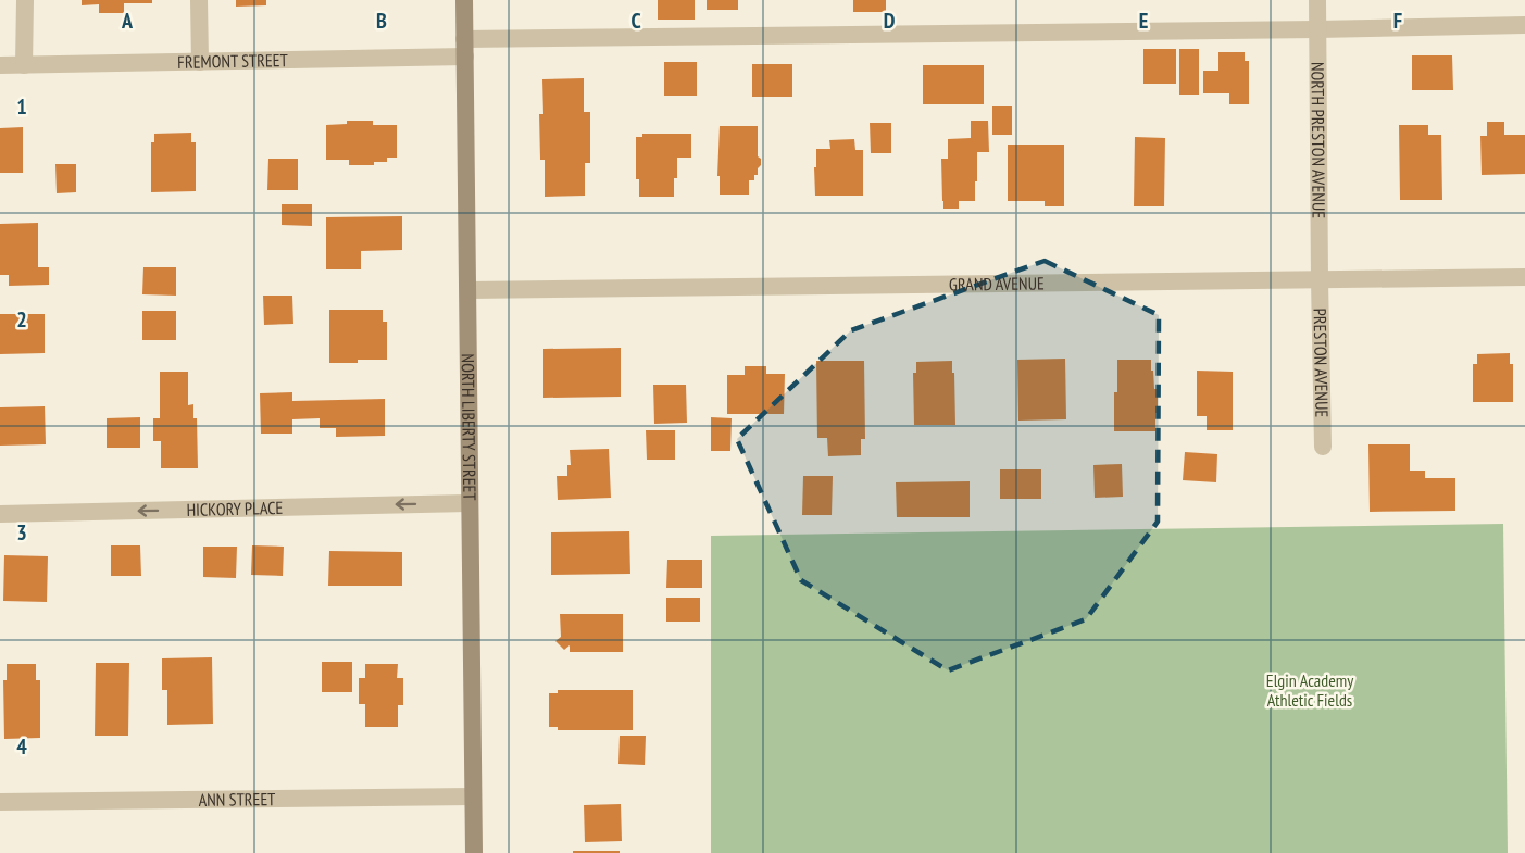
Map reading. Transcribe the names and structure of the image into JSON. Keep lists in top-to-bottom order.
{
  "streets": {
    "main road": ["NORTH LIBERTY STREET"],
    "street": [
      "FREMONT STREET",
      "NORTH PRESTON AVENUE",
      "GRAND AVENUE",
      "PRESTON AVENUE",
      "HICKORY PLACE",
      "ANN STREET"
    ]
  },
  "crossings": [
    ["FREMONT STREET", "NORTH PRESTON AVENUE"],
    ["FREMONT STREET", "NORTH LIBERTY STREET"],
    ["NORTH PRESTON AVENUE", "GRAND AVENUE"],
    ["NORTH PRESTON AVENUE", "PRESTON AVENUE"],
    ["GRAND AVENUE", "PRESTON AVENUE"],
    ["GRAND AVENUE", "NORTH LIBERTY STREET"],
    ["NORTH LIBERTY STREET", "HICKORY PLACE"],
    ["NORTH LIBERTY STREET", "ANN STREET"]
  ],
  "one_way": ["HICKORY PLACE"],
  "parks": ["Elgin Academy Athletic Fields"],
  "grid": {
    "columns": [
      "A",
      "B",
      "C",
      "D",
      "E",
      "F"
    ],
    "rows": [
      "1",
      "2",
      "3",
      "4"
    ]
  }
}
